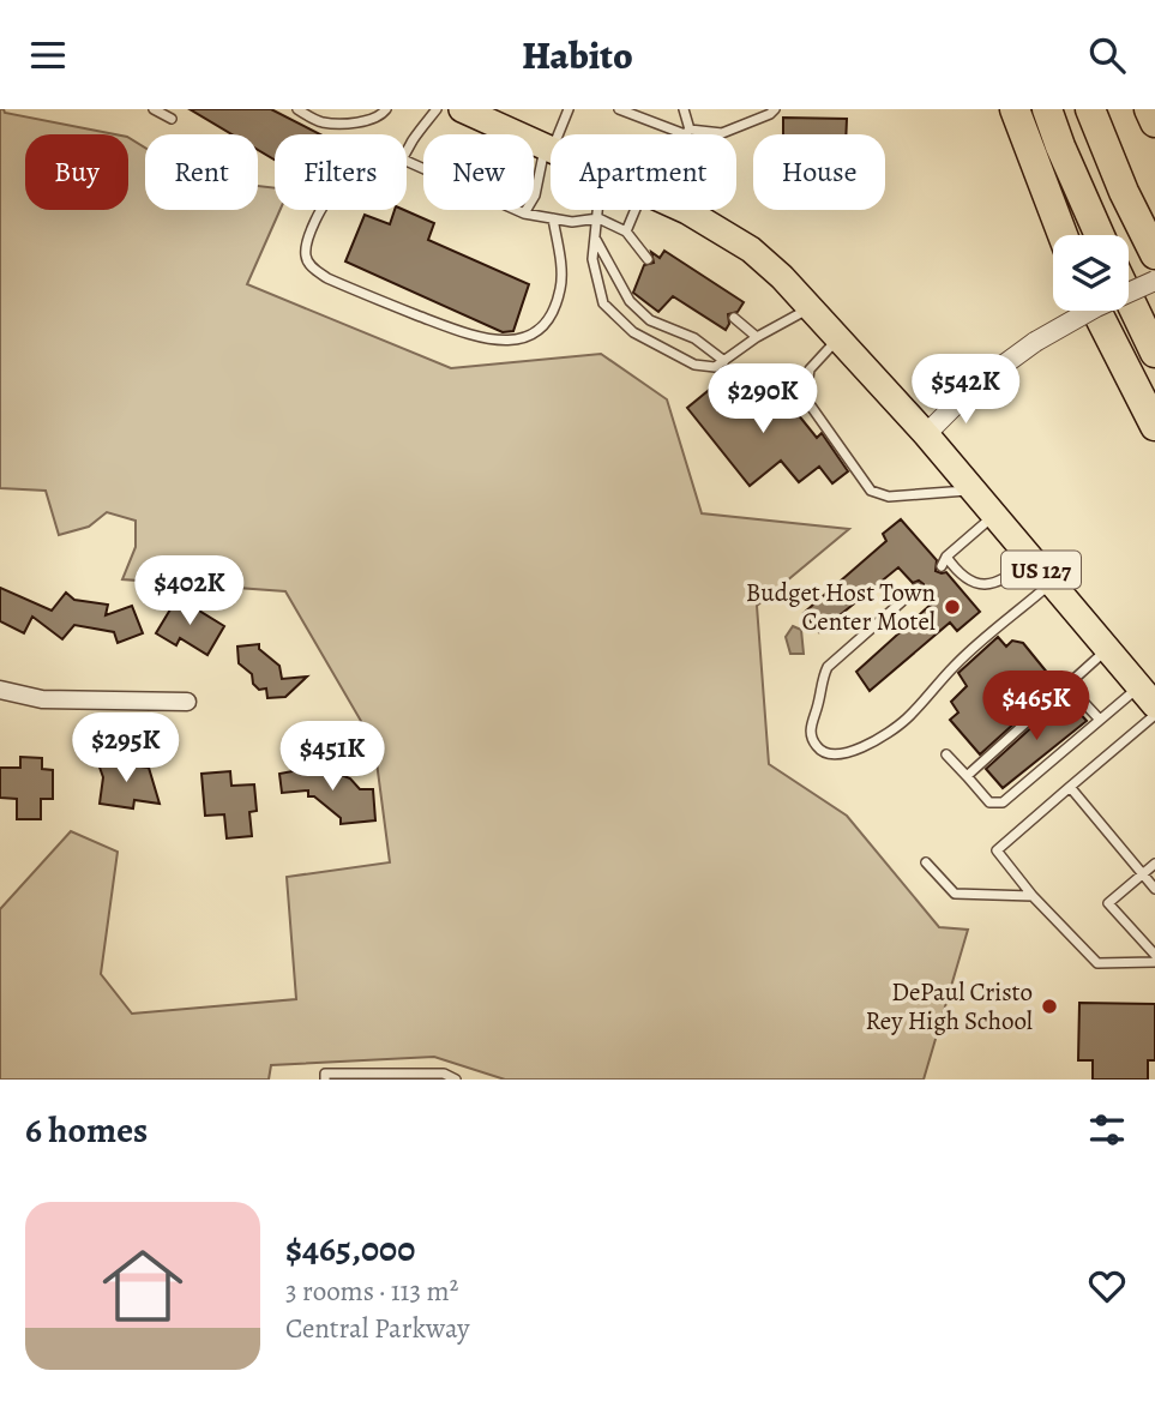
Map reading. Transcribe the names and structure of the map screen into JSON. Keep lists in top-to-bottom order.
{
  "streets": {
    "main road": ["US 127"]
  },
  "places": ["Budget Host Town Center Motel", "DePaul Cristo Rey High School"],
  "page": {
    "header": "Habito",
    "chip": [
      "Buy",
      "Rent",
      "Filters",
      "New",
      "Apartment",
      "House"
    ],
    "price": [
      "$542K",
      "$290K",
      "$402K",
      "$465K",
      "$295K",
      "$451K"
    ],
    "heading": "6 homes",
    "list": [
      {
        "name": "$465,000",
        "note": "3 rooms · 113 m² · Central Parkway"
      }
    ]
  }
}
